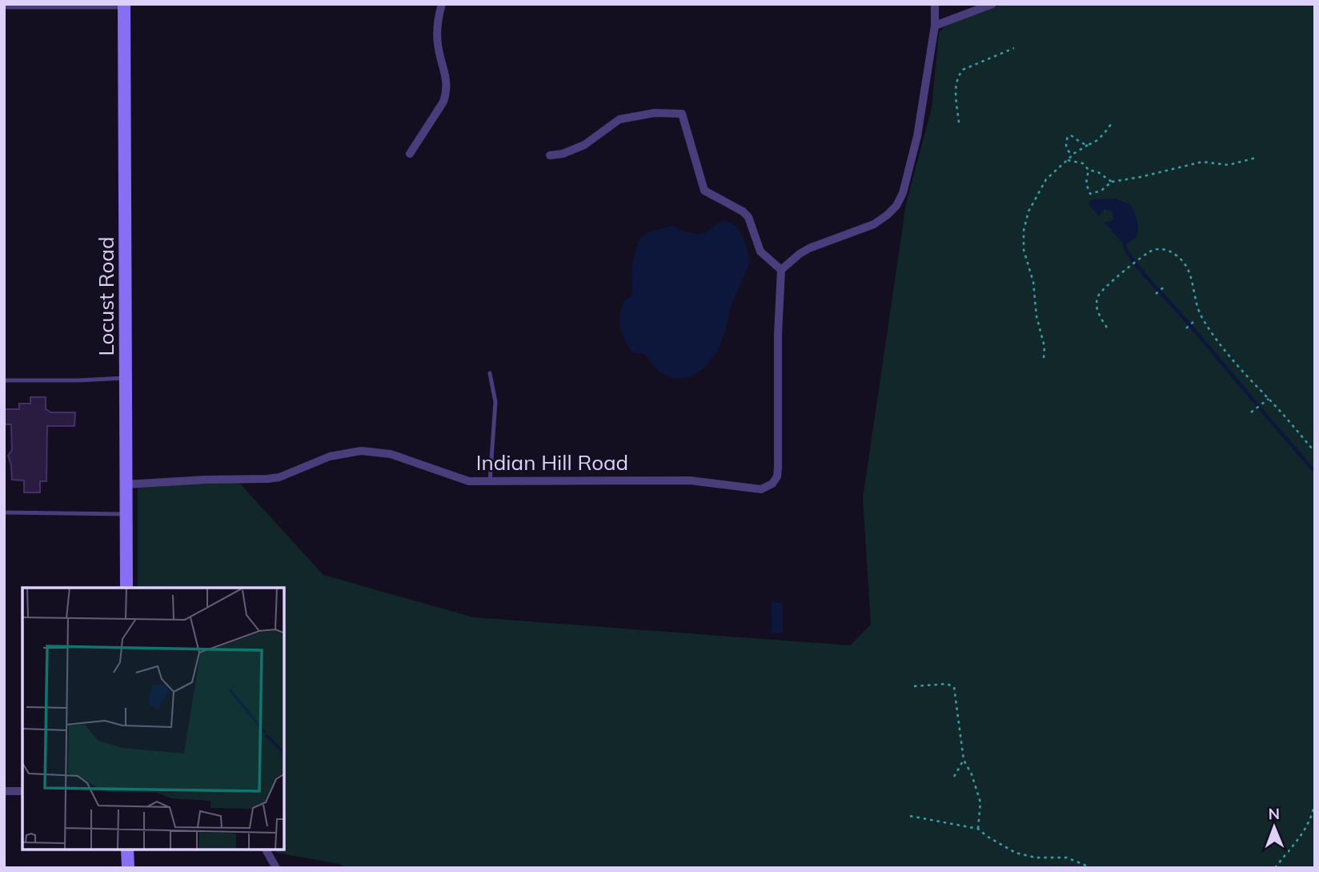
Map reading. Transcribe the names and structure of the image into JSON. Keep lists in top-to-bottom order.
{
  "streets": {
    "street": ["Locust Road", "Indian Hill Road"]
  },
  "crossings": [
    ["Locust Road", "Indian Hill Road"]
  ],
  "north": "top"
}
